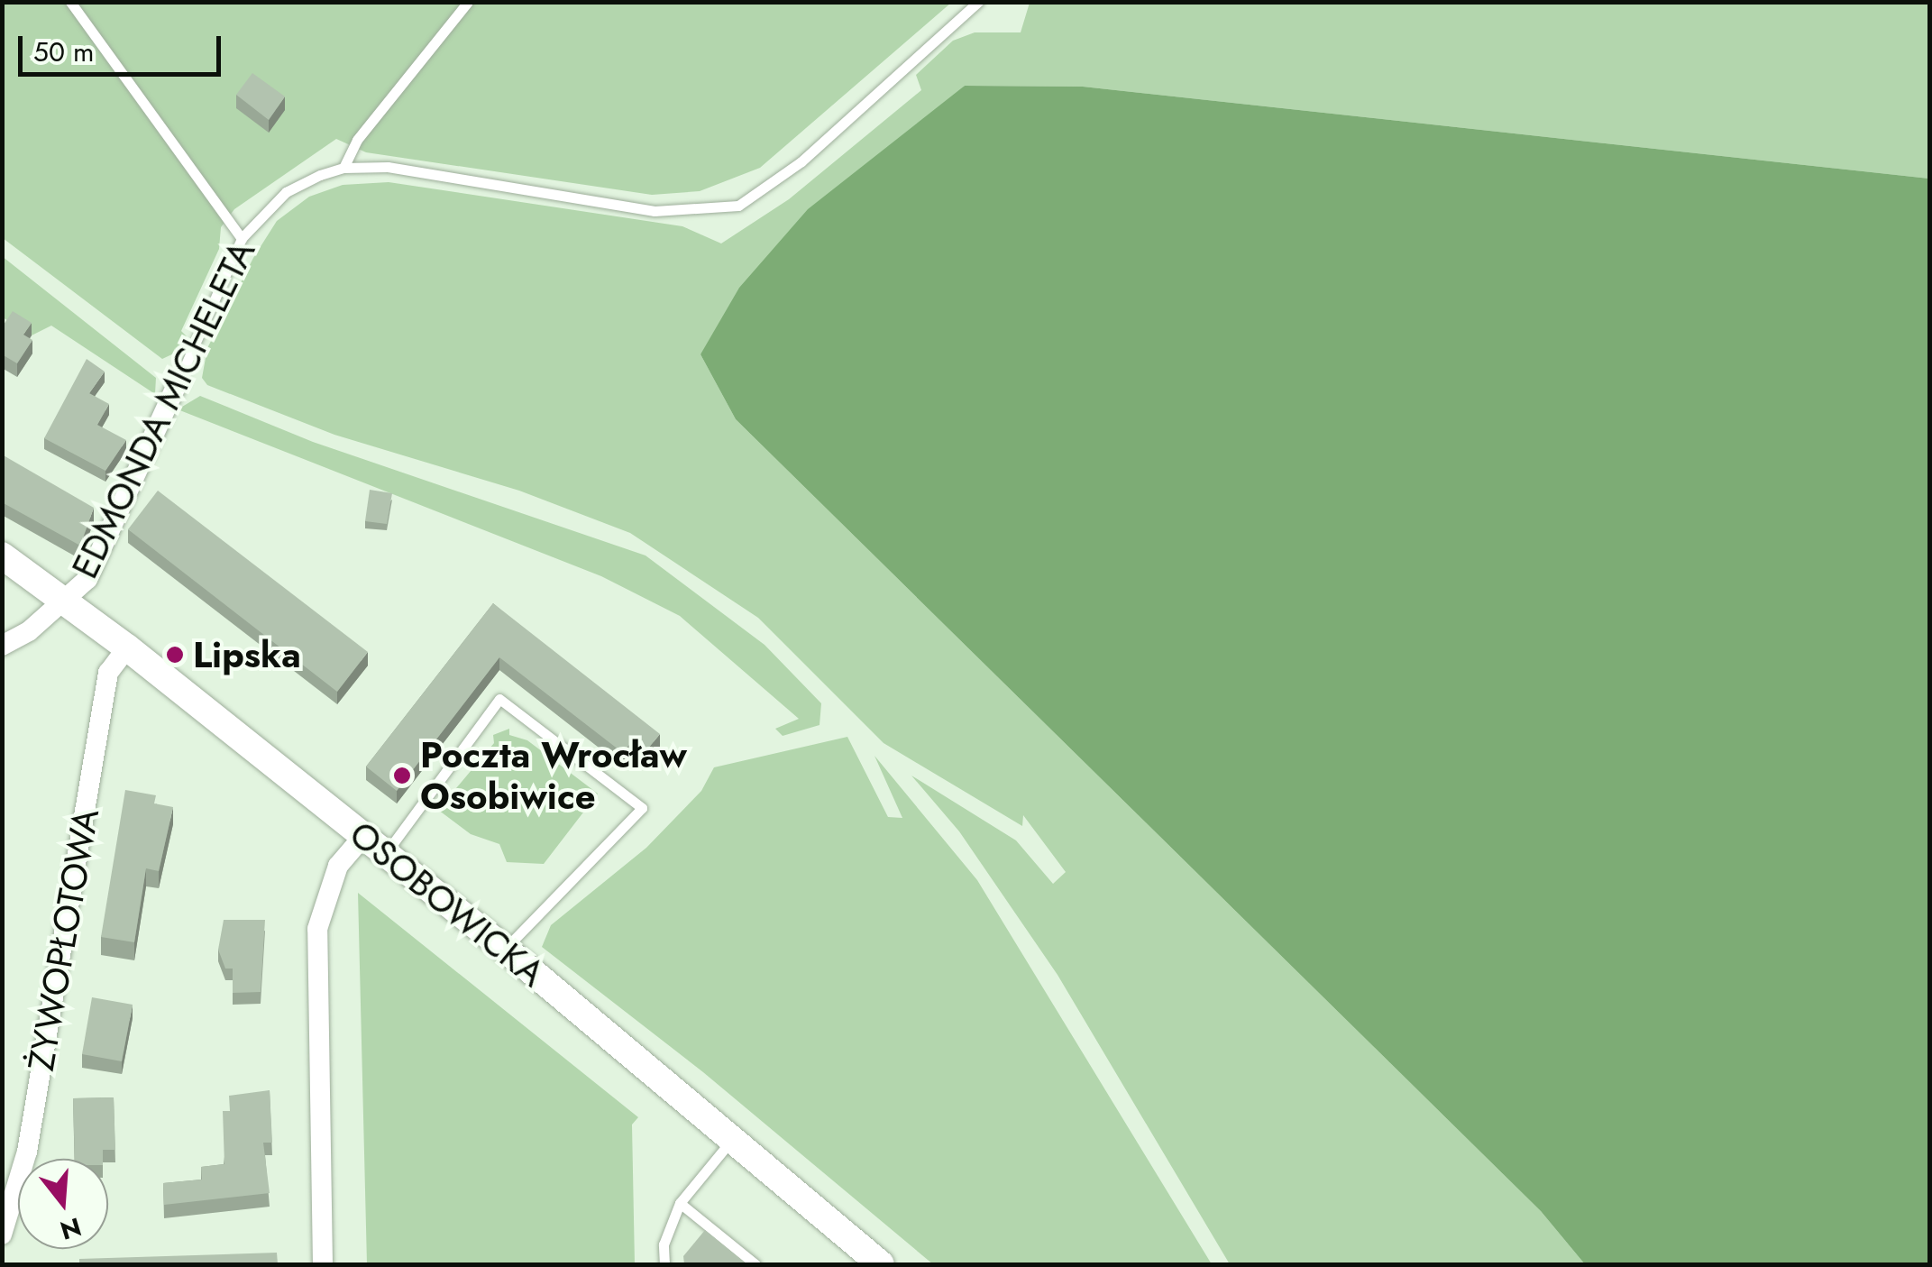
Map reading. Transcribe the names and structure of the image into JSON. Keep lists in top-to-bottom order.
{
  "streets": {
    "street": ["EDMONDA MICHELETA", "OSOBOWICKA", "ŻYWOPŁOTOWA"]
  },
  "crossings": [
    ["EDMONDA MICHELETA", "OSOBOWICKA"],
    ["OSOBOWICKA", "ŻYWOPŁOTOWA"]
  ],
  "places": ["Lipska", "Poczta Wrocław Osobiwice"],
  "scale_bar": "50 m",
  "north": "bottom"
}
